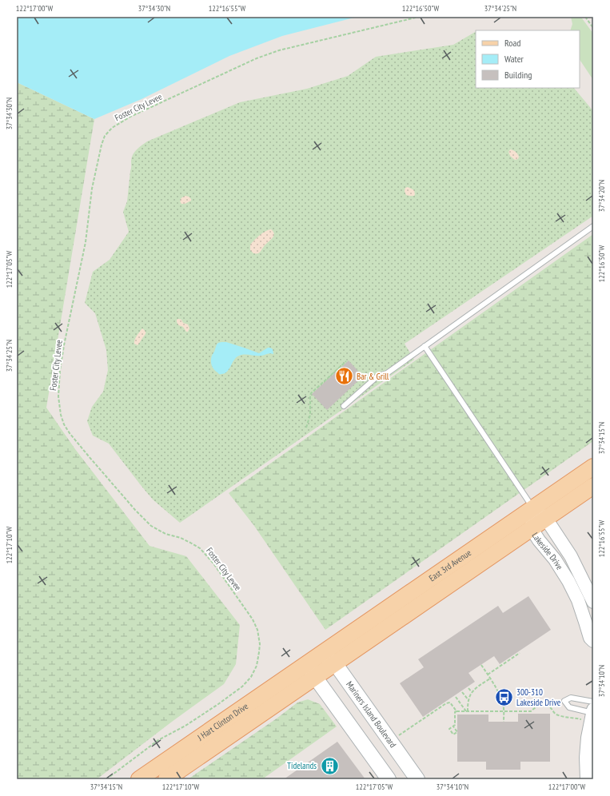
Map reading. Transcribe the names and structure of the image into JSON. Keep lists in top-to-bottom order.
{
  "streets": {
    "main road": ["East 3rd Avenue", "Mariners Island Boulevard", "J Hart Clinton Drive"],
    "street": ["Lakeside Drive"],
    "path": ["Foster City Levee"]
  },
  "crossings": [
    ["Lakeside Drive", "East 3rd Avenue"],
    ["East 3rd Avenue", "Mariners Island Boulevard"],
    ["East 3rd Avenue", "J Hart Clinton Drive"]
  ],
  "places": {
    "restaurant": ["Bar & Grill"],
    "bus stop": ["300-310 Lakeside Drive"],
    "building": ["Tidelands"]
  },
  "legend": ["Road", "Water", "Building"],
  "coordinates": [
    "122°17'00\"W",
    "37°34'30\"N",
    "122°16'55\"W",
    "122°16'50\"W",
    "37°34'25\"N",
    "37°34'20\"N",
    "122°17'05\"W",
    "37°34'15\"N",
    "122°17'10\"W",
    "37°34'10\"N"
  ]
}
